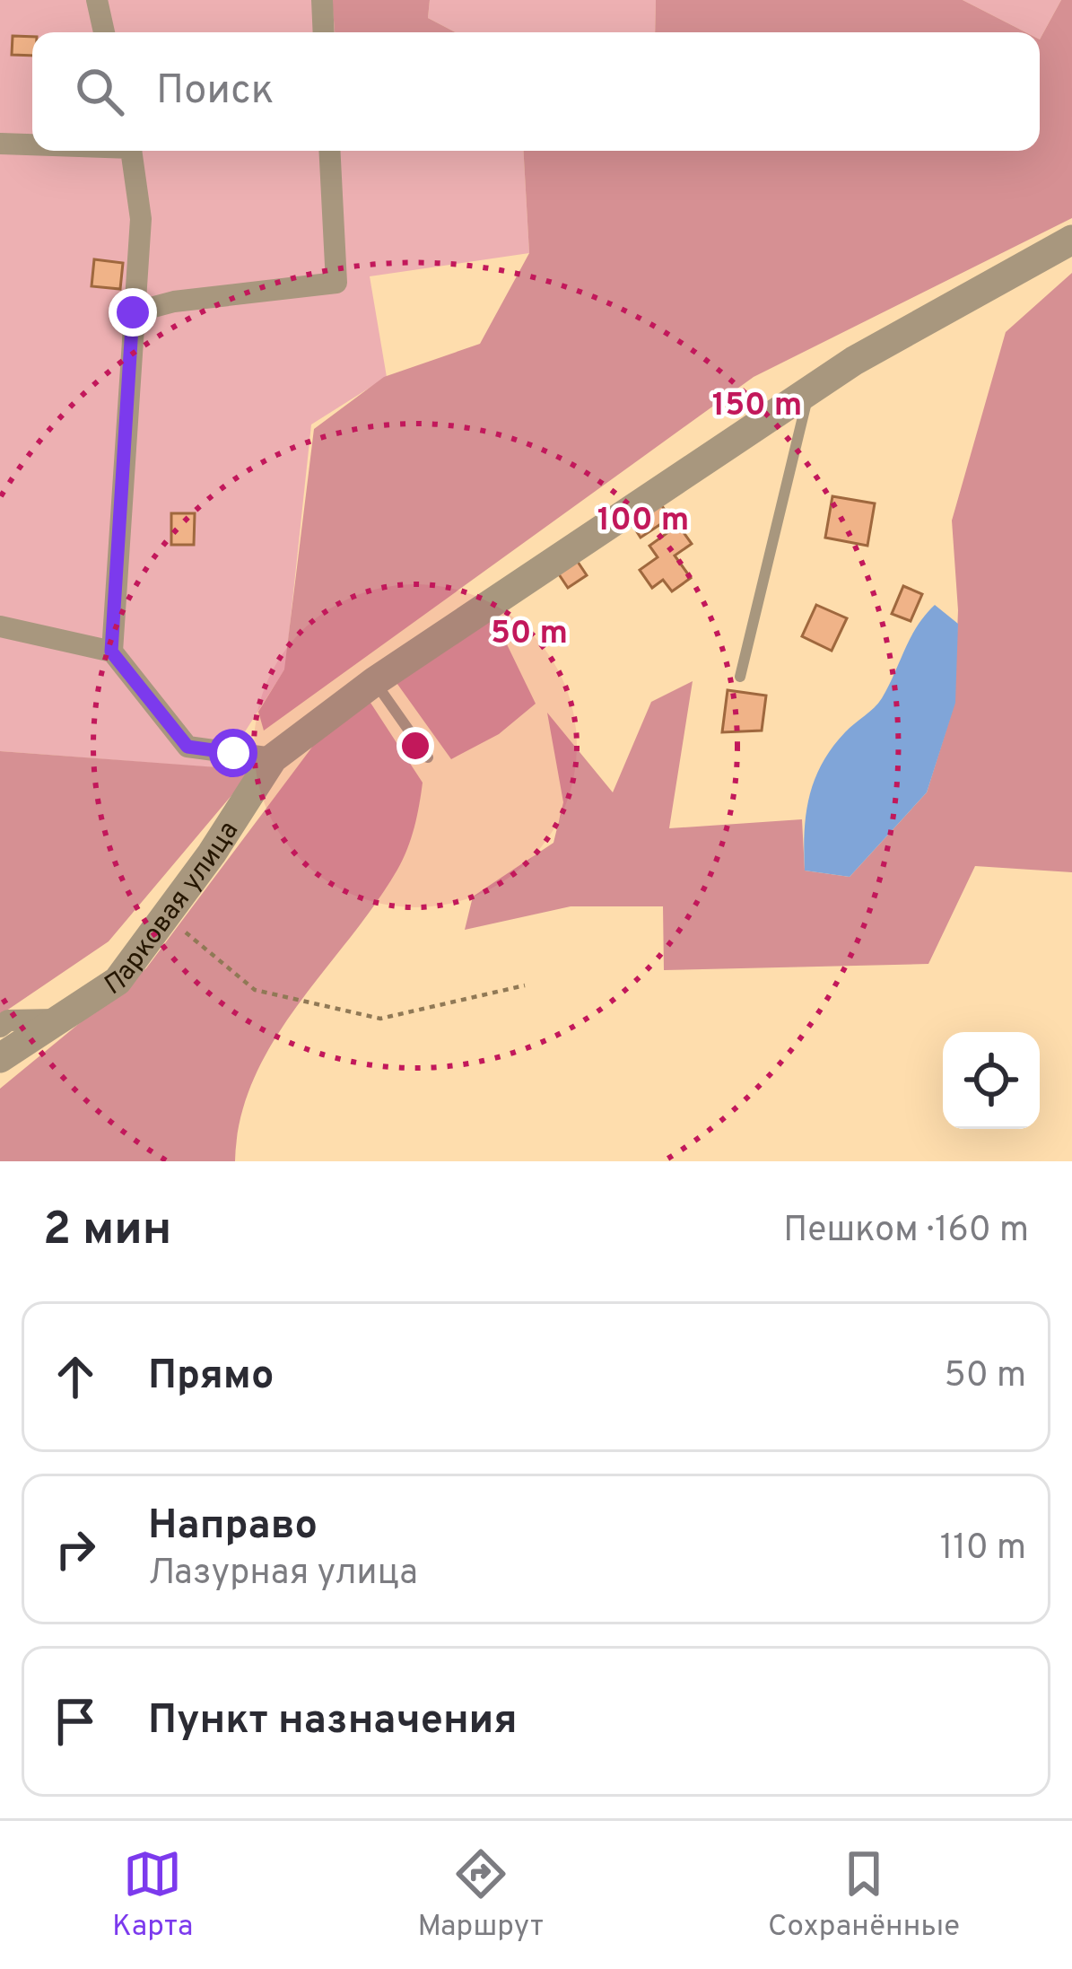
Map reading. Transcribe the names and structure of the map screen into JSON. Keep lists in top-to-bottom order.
{
  "streets": {
    "street": ["Парковая улица"]
  },
  "page": {
    "search": "Поиск",
    "heading": ["2 мин", "Пешком · 160 m"],
    "list": [
      ["Прямо", "50 m"],
      ["Направо", "Лазурная улица", "110 m"],
      "Пункт назначения"
    ],
    "nav": ["Карта", "Маршрут", "Сохранённые"]
  },
  "rings": ["150 m", "100 m", "50 m"]
}
